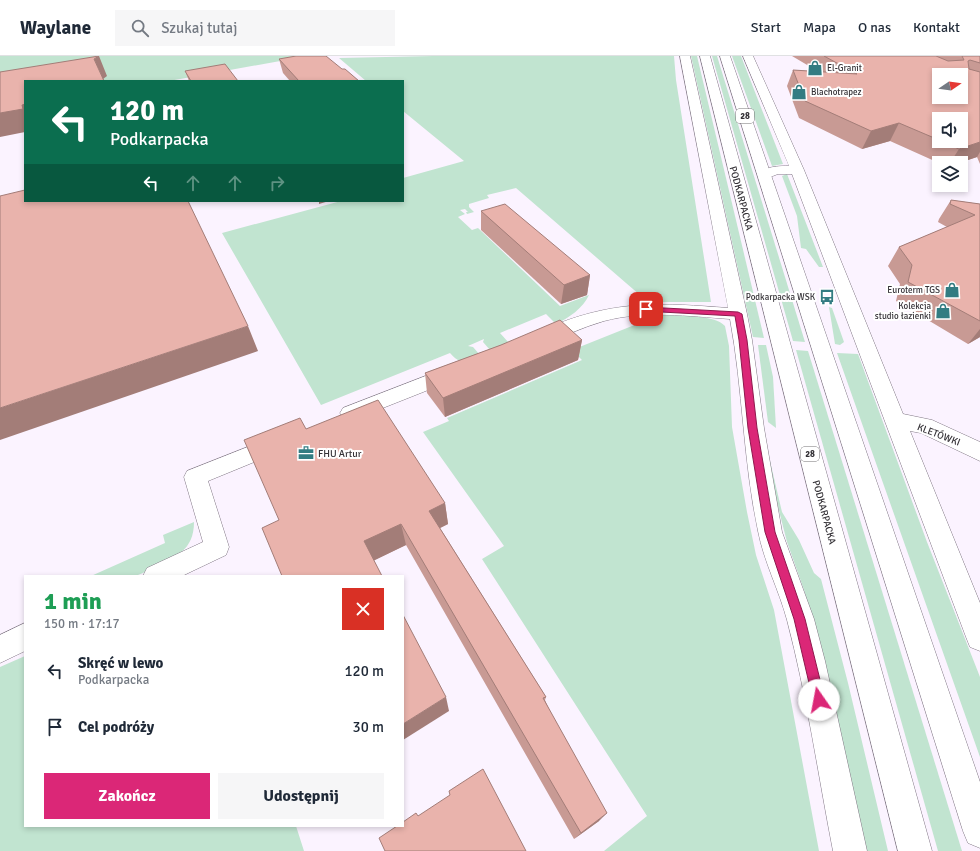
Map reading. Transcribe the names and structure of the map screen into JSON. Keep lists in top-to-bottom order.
{
  "streets": {
    "street": ["28", "PODKARPACKA", "KLETÓWKI"]
  },
  "places": {
    "shop": [
      "El-Granit",
      "Blachotrapez",
      "Euroterm TGS",
      "Kolekcja studio łazienki"
    ],
    "bus stop": ["Podkarpacka WSK"],
    "office": ["FHU Artur"]
  },
  "north": "right",
  "page": {
    "header": "Waylane",
    "search": "Szukaj tutaj",
    "nav": [
      "Start",
      "Mapa",
      "O nas",
      "Kontakt"
    ],
    "turn": ["120 m", "Podkarpacka"],
    "heading": ["1 min", "150 m · 17:17"],
    "list": [
      {
        "name": "Skręć w lewo",
        "note": "Podkarpacka",
        "value": "120 m"
      },
      {
        "name": "Cel podróży",
        "value": "30 m"
      }
    ],
    "buttons": ["Zakończ", "Udostępnij"]
  }
}
